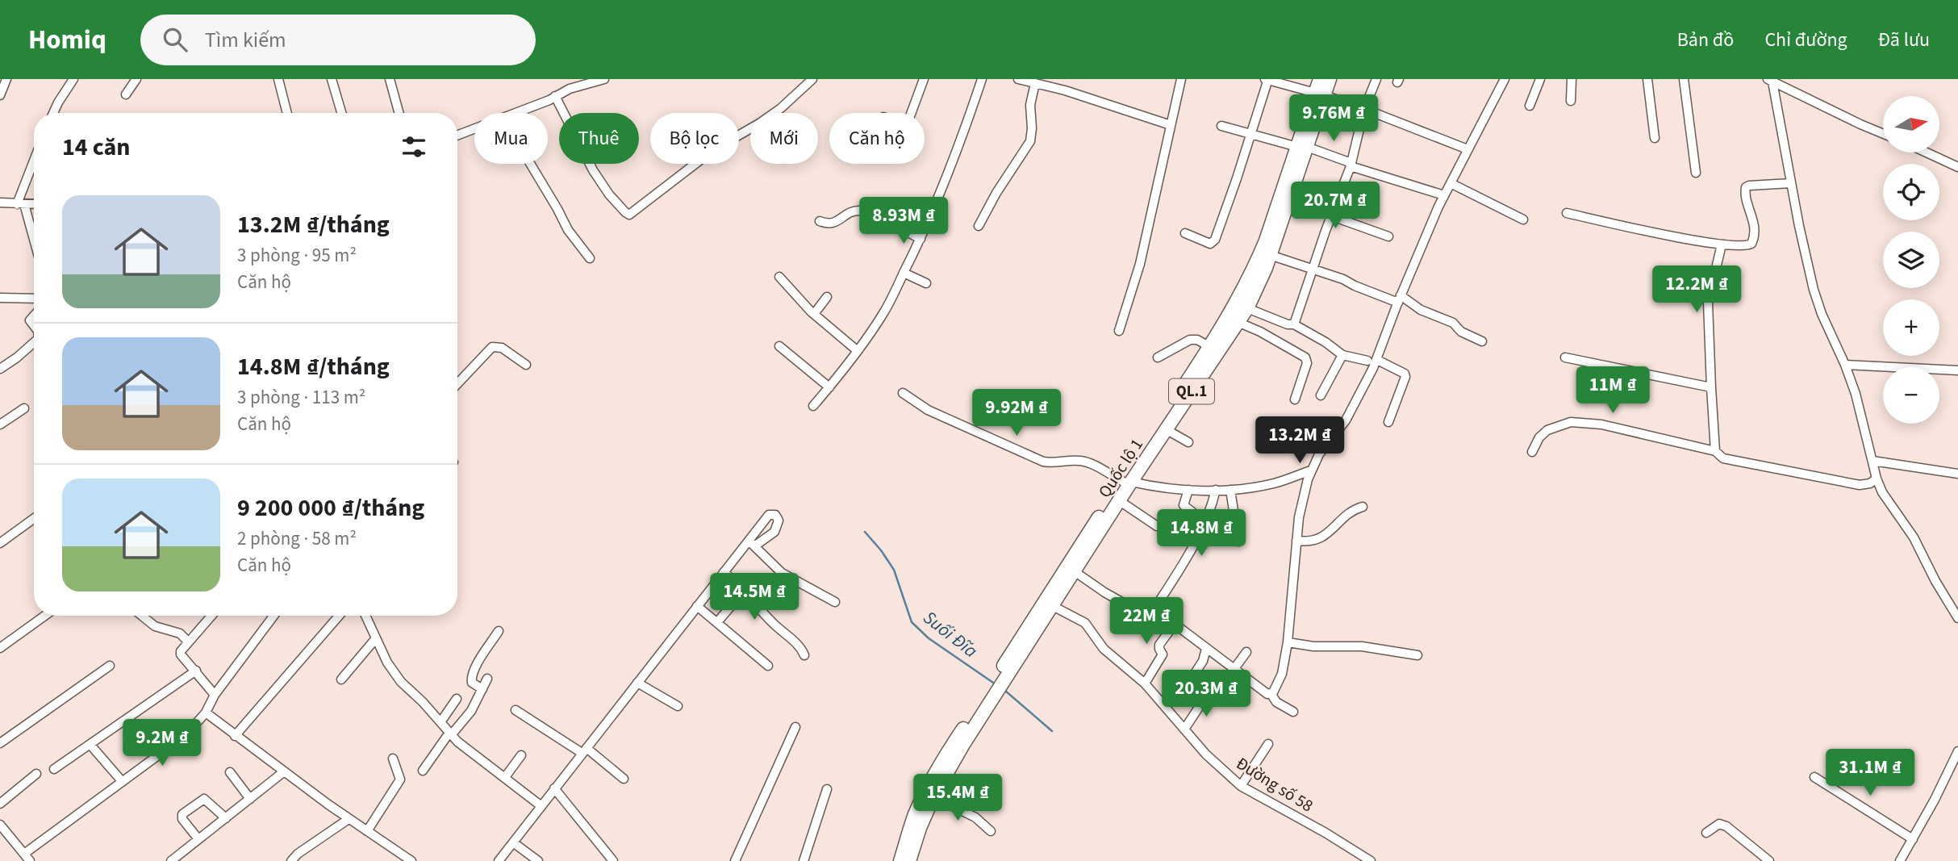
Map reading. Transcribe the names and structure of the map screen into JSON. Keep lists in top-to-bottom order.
{
  "streets": {
    "highway": ["QL.1", "Quốc lộ 1"],
    "street": ["Đường số 58"]
  },
  "crossings": [
    ["Quốc lộ 1", "Đường số 58"]
  ],
  "water": ["Suối Đĩa"],
  "north": "right",
  "page": {
    "header": "Homiq",
    "search": "Tìm kiếm",
    "nav": ["Bản đồ", "Chỉ đường", "Đã lưu"],
    "price": [
      "9.76M ₫",
      "20.7M ₫",
      "8.93M ₫",
      "12.2M ₫",
      "11M ₫",
      "9.92M ₫",
      "13.2M ₫",
      "14.8M ₫",
      "14.5M ₫",
      "22M ₫",
      "20.3M ₫",
      "9.2M ₫",
      "31.1M ₫",
      "15.4M ₫"
    ],
    "map_buttons": ["+", "−"],
    "chip": [
      "Mua",
      "Thuê",
      "Bộ lọc",
      "Mới",
      "Căn hộ"
    ],
    "heading": "14 căn",
    "list": [
      {
        "name": "13.2M ₫/tháng",
        "note": "3 phòng · 95 m² · Căn hộ"
      },
      {
        "name": "14.8M ₫/tháng",
        "note": "3 phòng · 113 m² · Căn hộ"
      },
      {
        "name": "9 200 000 ₫/tháng",
        "note": "2 phòng · 58 m² · Căn hộ"
      }
    ]
  }
}
